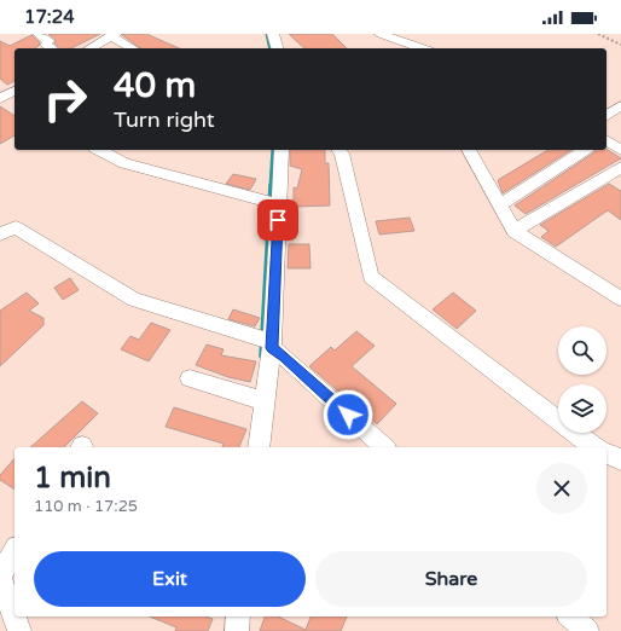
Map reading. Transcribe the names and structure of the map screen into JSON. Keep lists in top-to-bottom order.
{
  "page": {
    "status": "17:24",
    "turn": ["40 m", "Turn right"],
    "heading": ["1 min", "110 m · 17:25"],
    "buttons": ["Exit", "Share"]
  }
}
